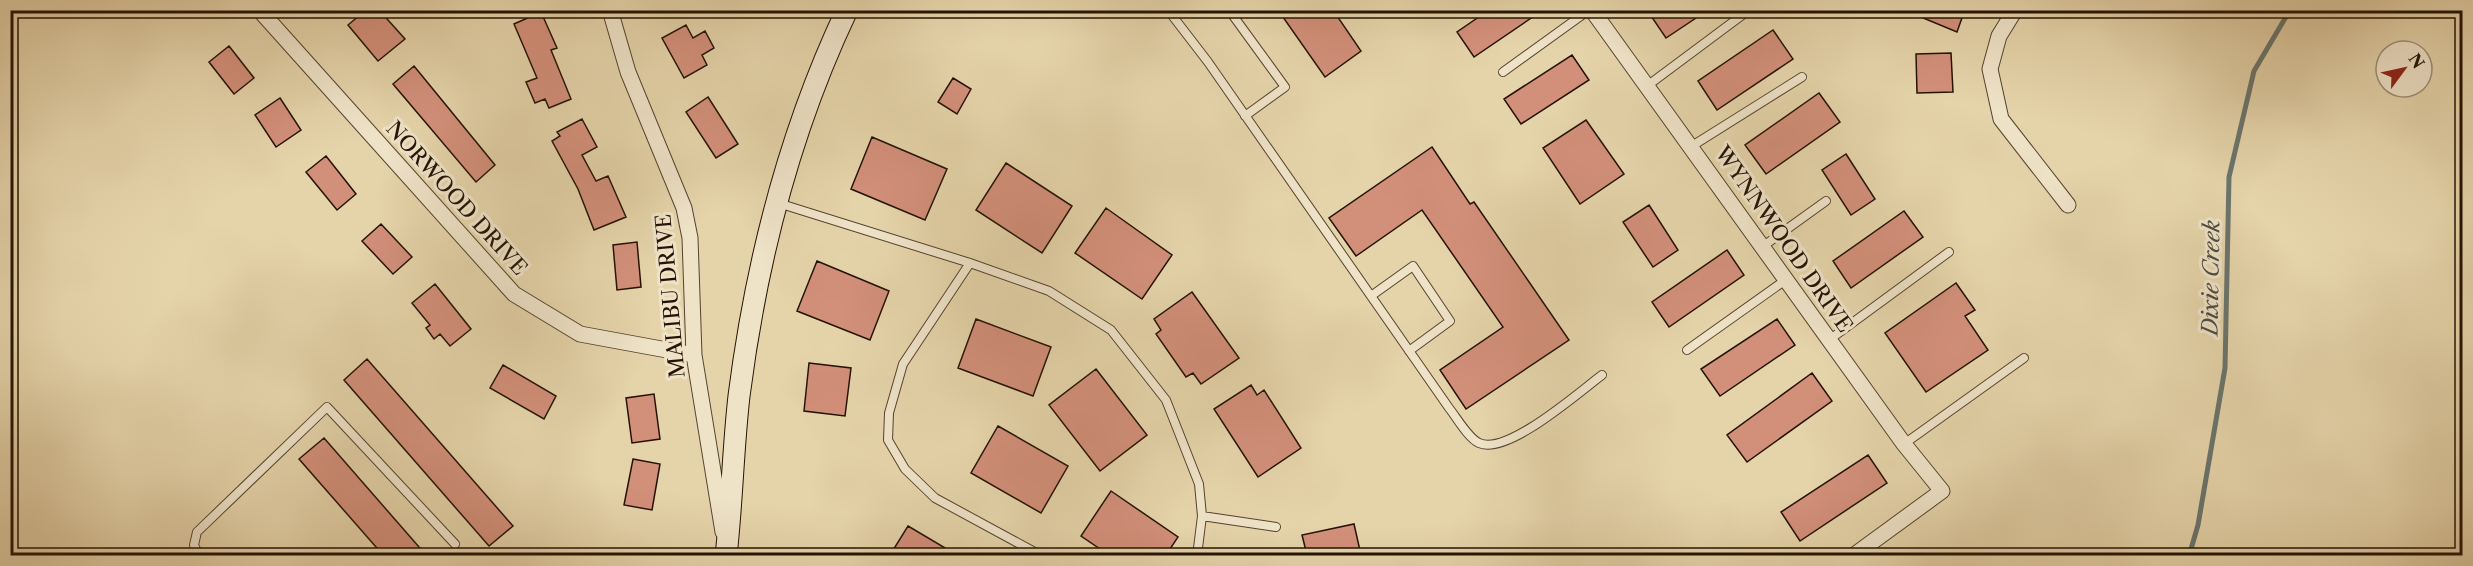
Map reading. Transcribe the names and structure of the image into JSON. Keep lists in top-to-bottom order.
{
  "streets": {
    "street": ["NORWOOD DRIVE", "WYNNWOOD DRIVE", "MALIBU DRIVE"]
  },
  "crossings": [
    ["NORWOOD DRIVE", "MALIBU DRIVE"]
  ],
  "water": ["Dixie Creek"],
  "north": "top right"
}
